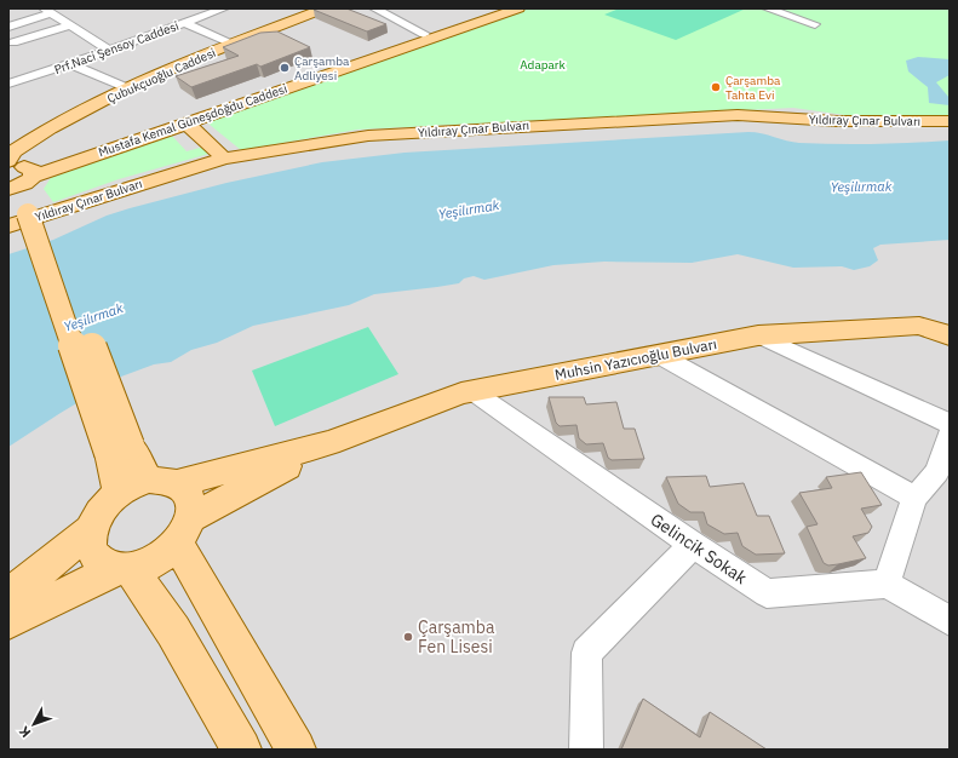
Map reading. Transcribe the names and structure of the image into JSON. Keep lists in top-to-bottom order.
{
  "streets": {
    "main road": [
      "Çubukçuoğlu Caddesi",
      "Mustafa Kemal Güneşdoğdu Caddesi",
      "Yıldıray Çınar Bulvarı",
      "Muhsin Yazıcıoğlu Bulvarı"
    ],
    "street": ["Prf.Naci Şensoy Caddesi", "Gelincik Sokak"]
  },
  "crossings": [
    ["Çubukçuoğlu Caddesi", "Mustafa Kemal Güneşdoğdu Caddesi"],
    ["Muhsin Yazıcıoğlu Bulvarı", "Gelincik Sokak"]
  ],
  "water": ["Yeşilırmak"],
  "parks": ["Adapark"],
  "places": ["Çarşamba Adliyesi", "Çarşamba Tahta Evi", "Çarşamba Fen Lisesi"],
  "north": "bottom left"
}
